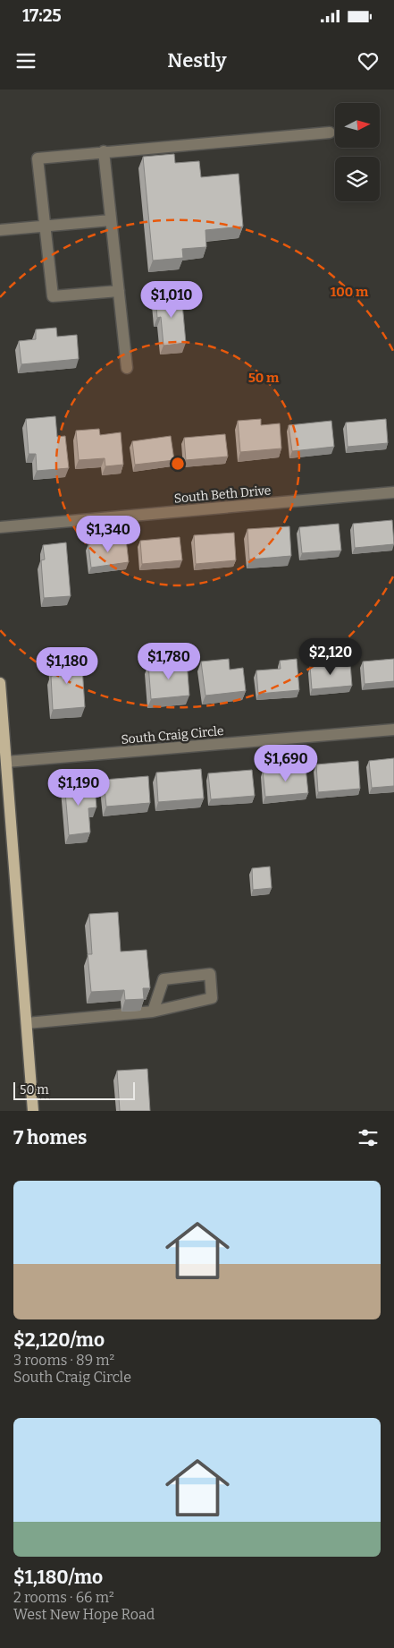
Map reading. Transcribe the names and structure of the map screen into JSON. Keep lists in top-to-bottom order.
{
  "streets": {
    "street": ["South Beth Drive", "South Craig Circle"]
  },
  "scale_bar": "50 m",
  "north": "right",
  "page": {
    "status": "17:25",
    "header": "Nestly",
    "price": [
      "$1,010",
      "$1,340",
      "$2,120",
      "$1,780",
      "$1,180",
      "$1,690",
      "$1,190"
    ],
    "scale": "50 m",
    "heading": "7 homes",
    "list": [
      {
        "name": "$2,120/mo",
        "note": "3 rooms · 89 m² · South Craig Circle"
      },
      {
        "name": "$1,180/mo",
        "note": "2 rooms · 66 m² · West New Hope Road"
      }
    ]
  },
  "rings": ["100 m", "50 m"]
}
